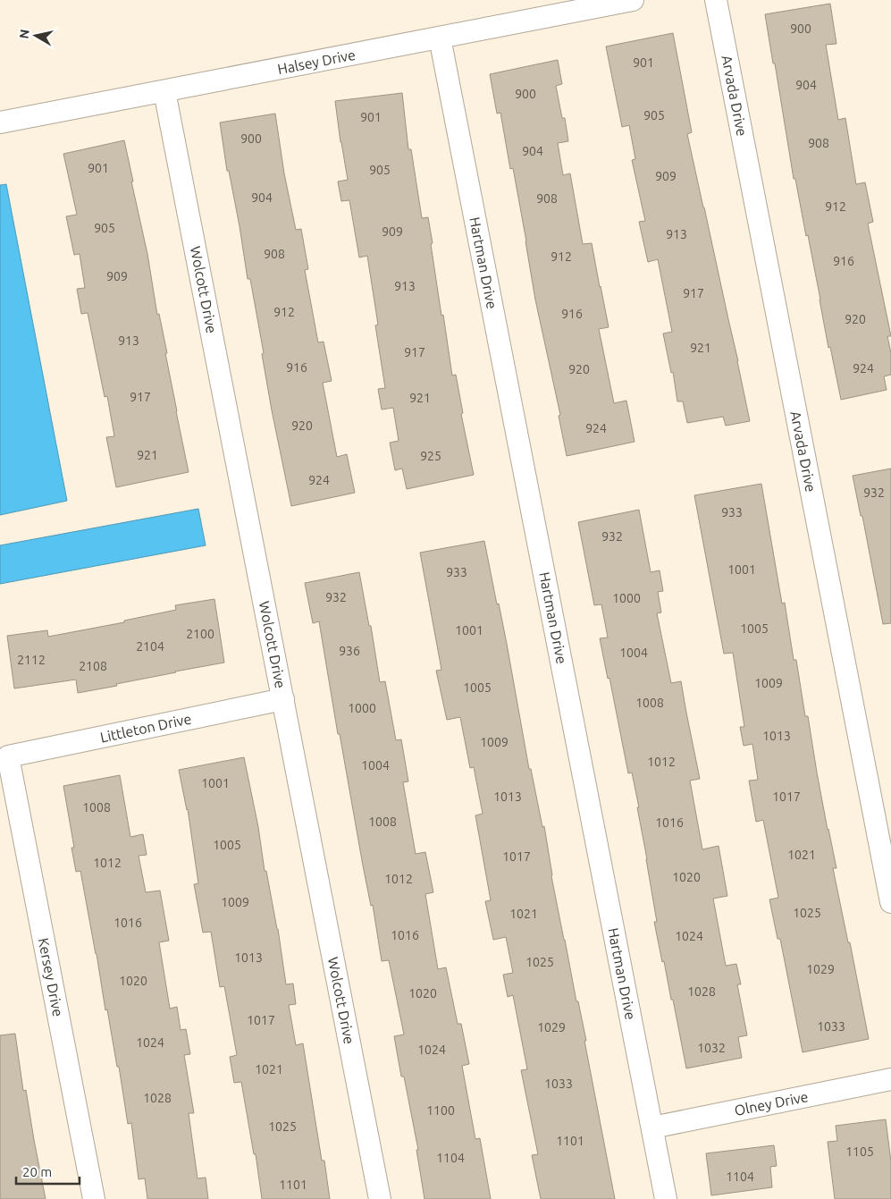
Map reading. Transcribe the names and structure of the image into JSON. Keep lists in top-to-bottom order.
{
  "streets": {
    "street": [
      "Halsey Drive",
      "Arvada Drive",
      "Hartman Drive",
      "Wolcott Drive",
      "Littleton Drive",
      "Kersey Drive",
      "Olney Drive"
    ]
  },
  "crossings": [
    ["Halsey Drive", "Hartman Drive"],
    ["Halsey Drive", "Wolcott Drive"],
    ["Hartman Drive", "Olney Drive"],
    ["Wolcott Drive", "Littleton Drive"],
    ["Littleton Drive", "Kersey Drive"]
  ],
  "house_numbers": [
    "900",
    "901",
    "904",
    "900",
    "905",
    "901",
    "900",
    "908",
    "904",
    "901",
    "905",
    "909",
    "904",
    "908",
    "912",
    "905",
    "909",
    "913",
    "908",
    "912",
    "916",
    "909",
    "913",
    "917",
    "912",
    "916",
    "920",
    "913",
    "921",
    "917",
    "916",
    "924",
    "920",
    "917",
    "921",
    "920",
    "924",
    "921",
    "925",
    "924",
    "932",
    "933",
    "932",
    "1001",
    "933",
    "932",
    "1000",
    "1005",
    "1001",
    "2100",
    "2104",
    "936",
    "1004",
    "2112",
    "2108",
    "1009",
    "1005",
    "1008",
    "1000",
    "1013",
    "1009",
    "1012",
    "1004",
    "1001",
    "1013",
    "1017",
    "1008",
    "1008",
    "1016",
    "1005",
    "1021",
    "1017",
    "1012",
    "1020",
    "1012",
    "1009",
    "1025",
    "1021",
    "1016",
    "1016",
    "1024",
    "1013",
    "1025",
    "1029",
    "1020",
    "1028",
    "1020",
    "1017",
    "1033",
    "1029",
    "1024",
    "1032",
    "1024",
    "1021",
    "1033",
    "1028",
    "1100",
    "1025",
    "1101",
    "1105",
    "1104",
    "1104",
    "1101"
  ],
  "scale_bar": "20 m",
  "north": "left"
}
